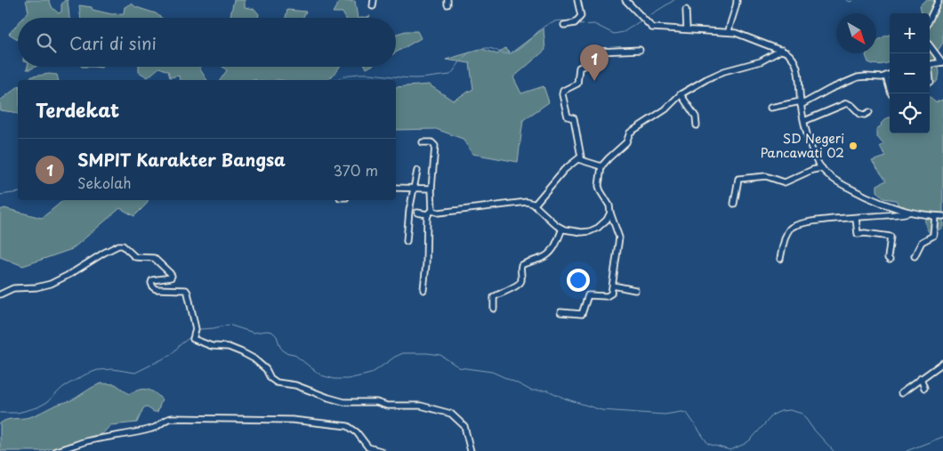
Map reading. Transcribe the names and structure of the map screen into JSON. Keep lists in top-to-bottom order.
{
  "places": ["SD Negeri Pancawati 02"],
  "north": "bottom right",
  "page": {
    "map_buttons": ["+", "−"],
    "search": "Cari di sini",
    "pins": "1",
    "heading": "Terdekat",
    "list": [
      {
        "mark": "1",
        "name": "SMPIT Karakter Bangsa",
        "note": "Sekolah",
        "value": "370 m"
      }
    ]
  }
}
